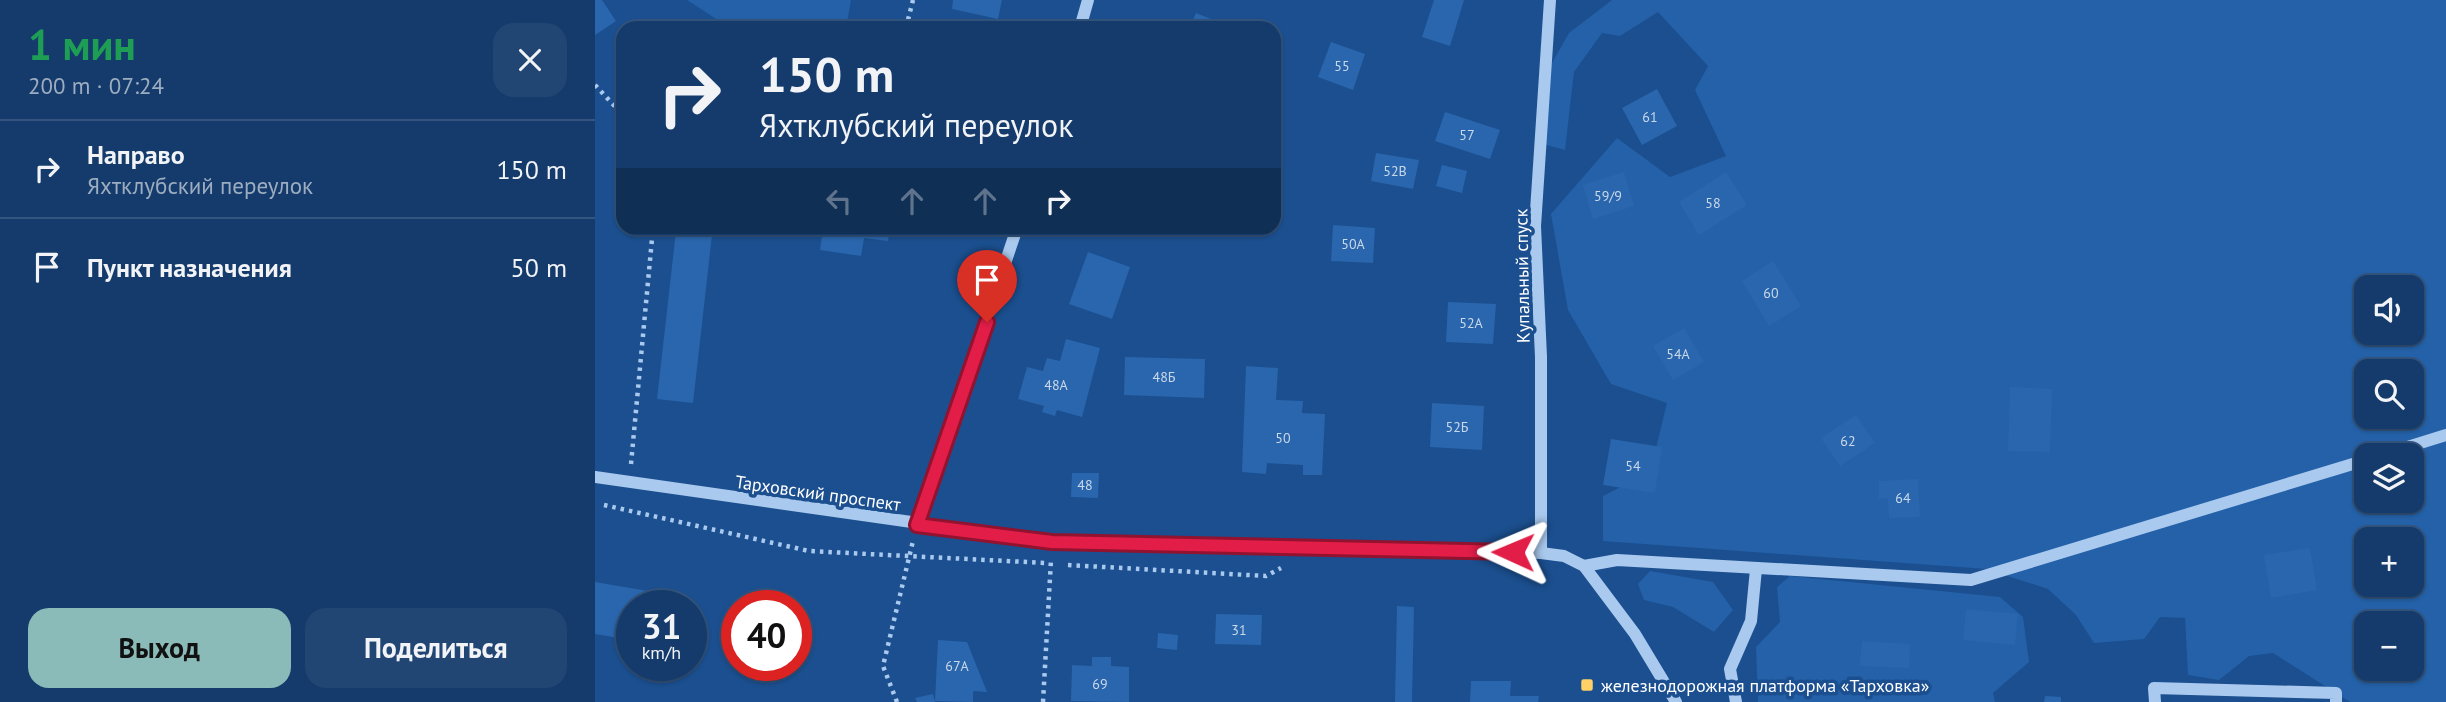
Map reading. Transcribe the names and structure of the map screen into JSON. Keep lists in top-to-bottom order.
{
  "streets": {
    "street": ["Купальный спуск", "Тарховский проспект"]
  },
  "crossings": [
    ["Купальный спуск", "Тарховский проспект"]
  ],
  "places": {
    "transit": ["железнодорожная платформа «Тарховка»"]
  },
  "house_numbers": [
    "55",
    "61",
    "57",
    "52В",
    "59/9",
    "58",
    "50А",
    "60",
    "52А",
    "54А",
    "48Б",
    "48А",
    "52Б",
    "50",
    "62",
    "54",
    "48",
    "64",
    "31",
    "67А",
    "69"
  ],
  "page": {
    "heading": ["1 мин", "200 m · 07:24"],
    "turn": ["150 m", "Яхтклубский переулок"],
    "list": [
      {
        "name": "Направо",
        "note": "Яхтклубский переулок",
        "value": "150 m"
      },
      {
        "name": "Пункт назначения",
        "value": "50 m"
      }
    ],
    "map_buttons": ["+", "−"],
    "speed": "31 km/h",
    "limit": "40",
    "buttons": ["Выход", "Поделиться"]
  }
}
